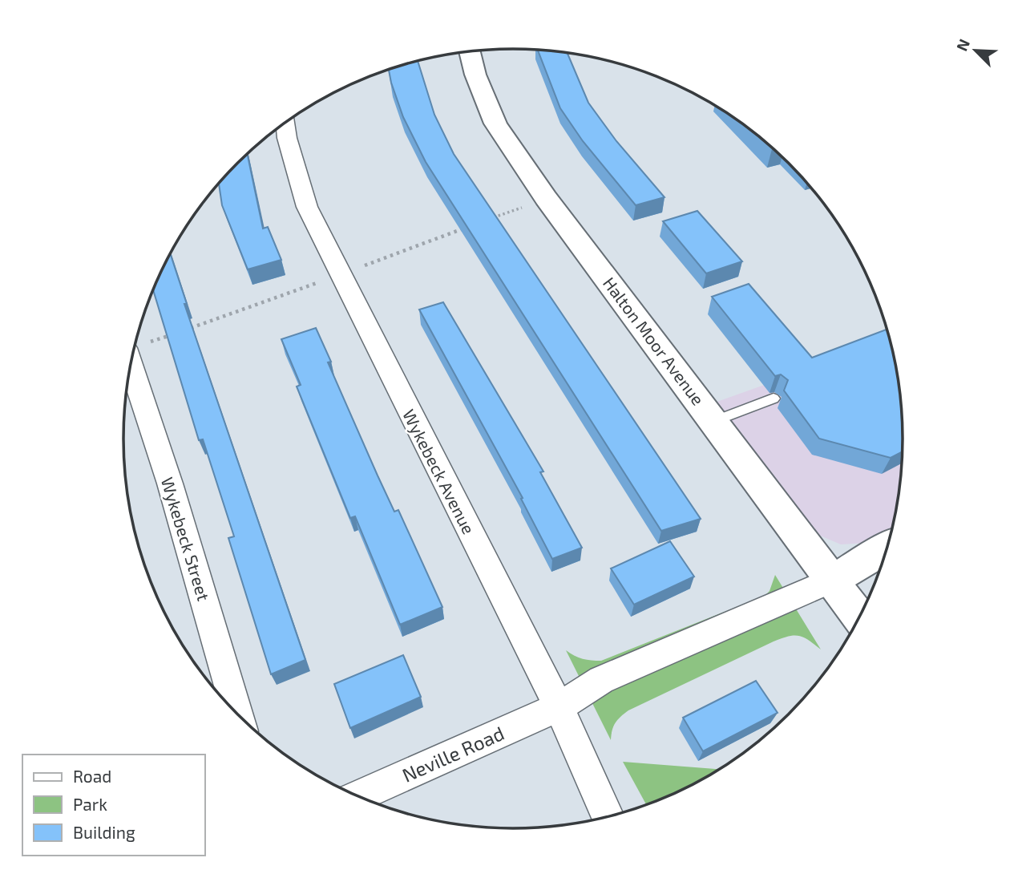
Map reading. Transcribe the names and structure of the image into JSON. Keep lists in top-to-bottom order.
{
  "streets": {
    "street": [
      "Halton Moor Avenue",
      "Wykebeck Avenue",
      "Wykebeck Street",
      "Neville Road"
    ]
  },
  "crossings": [
    ["Halton Moor Avenue", "Neville Road"],
    ["Wykebeck Avenue", "Neville Road"]
  ],
  "legend": ["Road", "Park", "Building"],
  "north": "top left"
}
